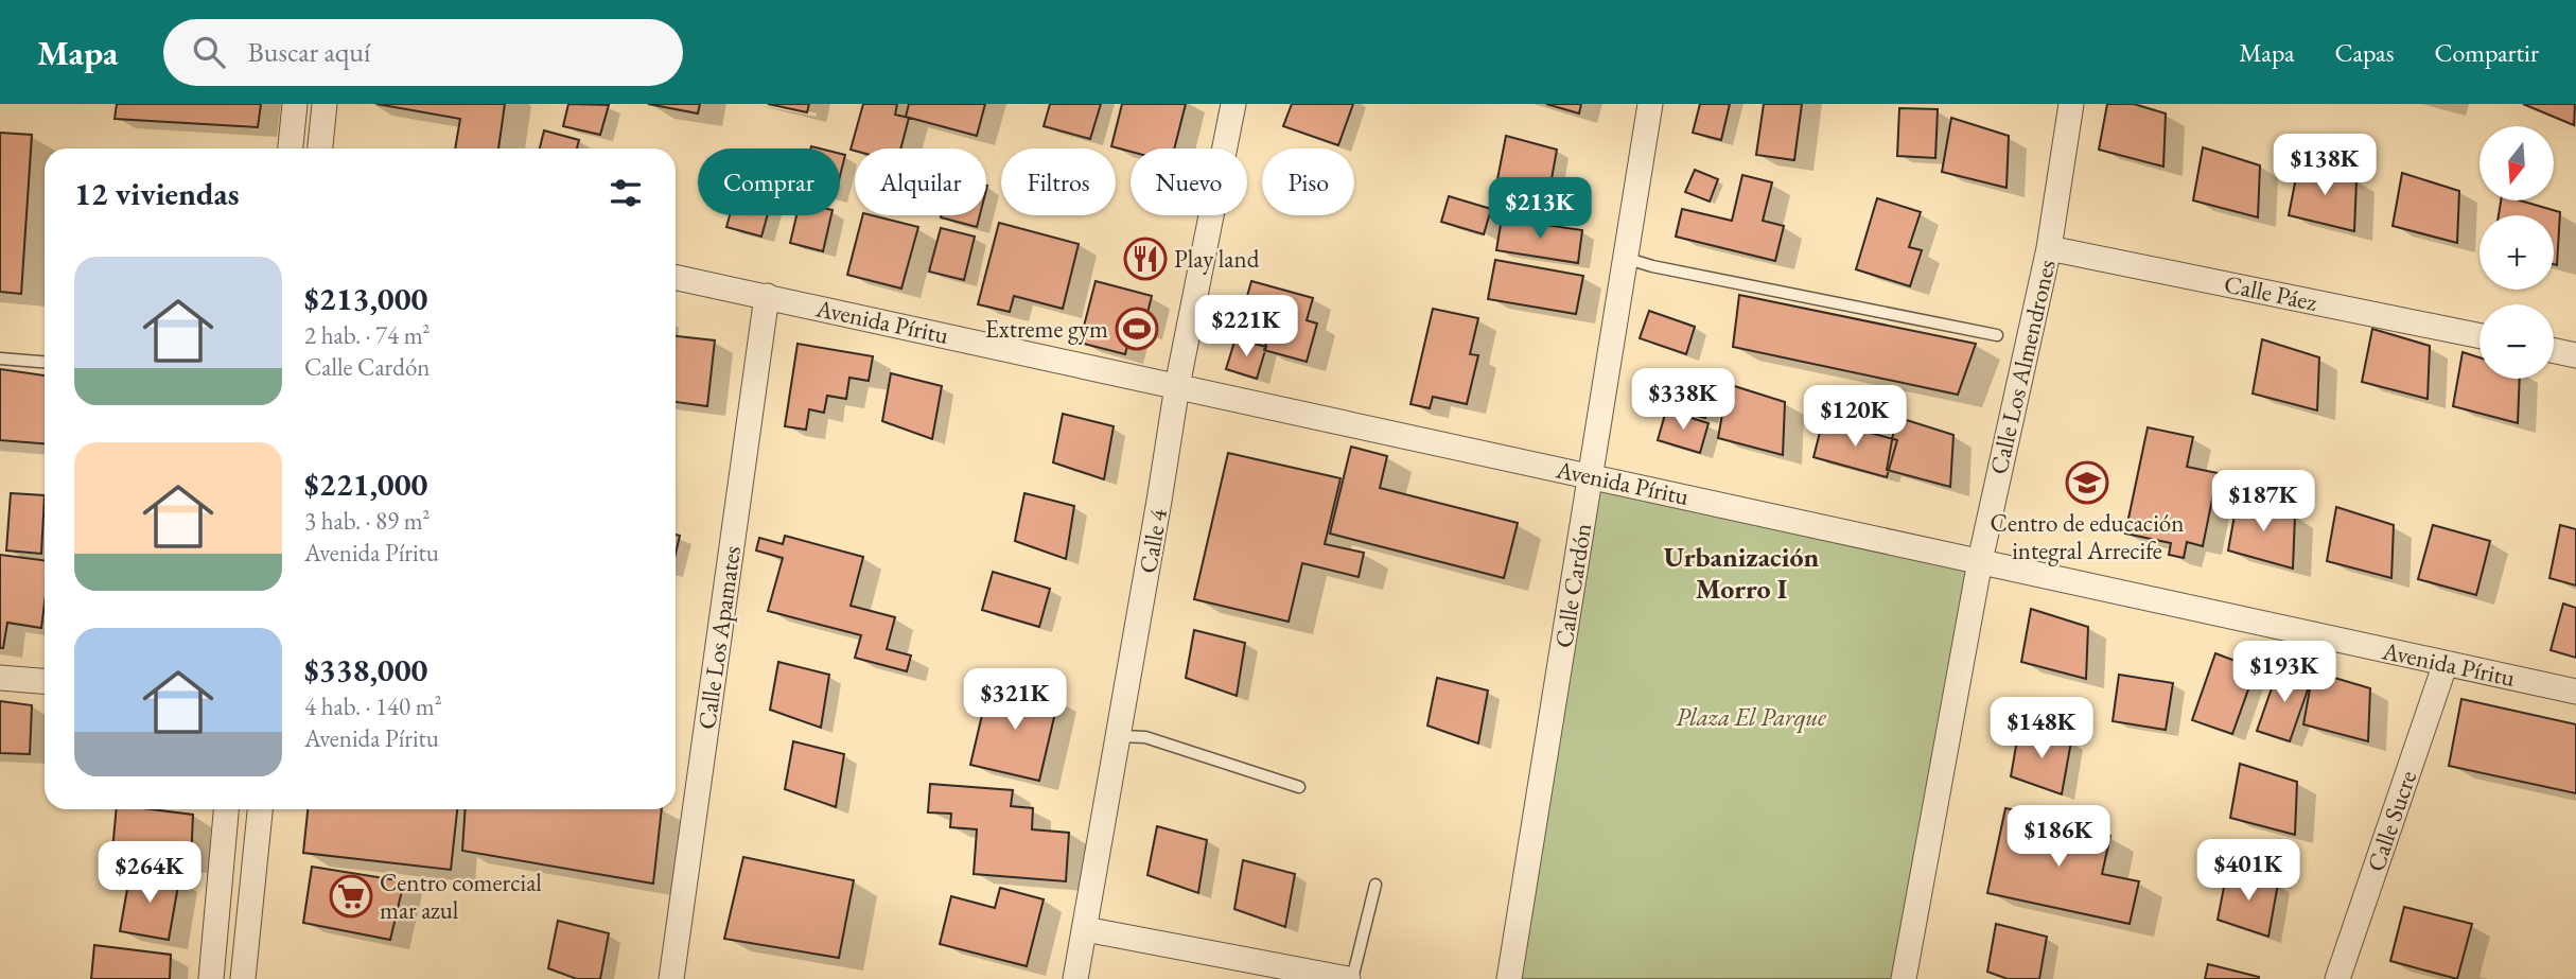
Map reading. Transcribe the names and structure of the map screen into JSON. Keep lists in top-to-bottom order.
{
  "streets": {
    "street": [
      "Calle Páez",
      "Avenida Píritu",
      "Calle Los Almendrones",
      "Calle 4",
      "Calle Cardón",
      "Calle Los Apamates",
      "Calle Sucre"
    ]
  },
  "crossings": [
    ["Calle Páez", "Calle Los Almendrones"],
    ["Avenida Píritu", "Calle Los Almendrones"],
    ["Avenida Píritu", "Calle 4"],
    ["Avenida Píritu", "Calle Cardón"],
    ["Avenida Píritu", "Calle Los Apamates"],
    ["Avenida Píritu", "Calle Sucre"]
  ],
  "districts": ["Urbanización Morro I"],
  "parks": ["Plaza El Parque"],
  "places": {
    "restaurant": ["Play land"],
    "sports": ["Extreme gym"],
    "school or university": ["Centro de educación integral Arrecife"],
    "supermarket": ["Centro comercial mar azul"]
  },
  "north": "bottom",
  "page": {
    "header": "Mapa",
    "search": "Buscar aquí",
    "nav": ["Mapa", "Capas", "Compartir"],
    "map_buttons": ["+", "−"],
    "price": [
      "$138K",
      "$213K",
      "$221K",
      "$338K",
      "$120K",
      "$187K",
      "$193K",
      "$321K",
      "$148K",
      "$186K",
      "$401K",
      "$264K"
    ],
    "chip": [
      "Comprar",
      "Alquilar",
      "Filtros",
      "Nuevo",
      "Piso"
    ],
    "heading": "12 viviendas",
    "list": [
      {
        "name": "$213,000",
        "note": "2 hab. · 74 m² · Calle Cardón"
      },
      {
        "name": "$221,000",
        "note": "3 hab. · 89 m² · Avenida Píritu"
      },
      {
        "name": "$338,000",
        "note": "4 hab. · 140 m² · Avenida Píritu"
      }
    ]
  }
}
